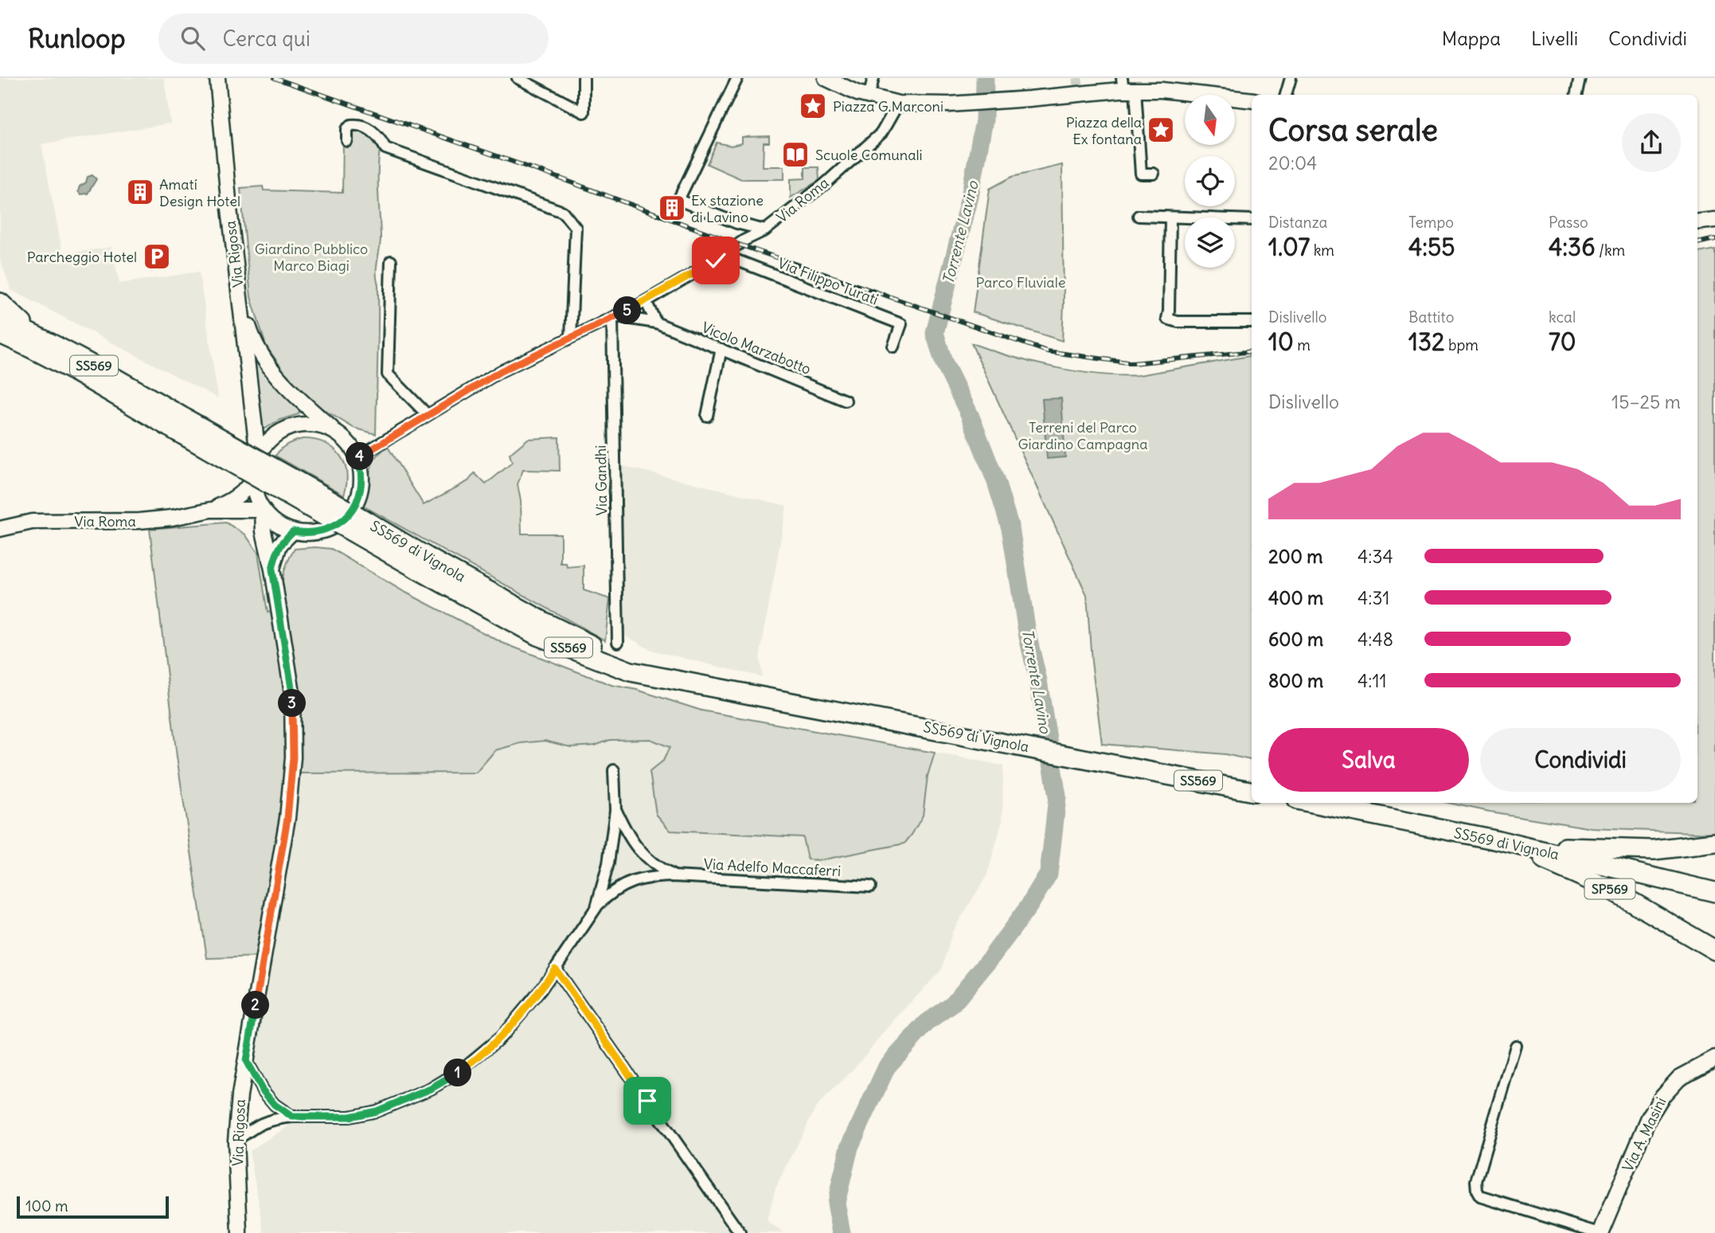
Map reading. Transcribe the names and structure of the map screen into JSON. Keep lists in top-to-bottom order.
{
  "streets": {
    "highway": ["SS569", "SS569 di Vignola", "SP569"],
    "main road": ["Via Roma", "Via Rigosa", "Via A. Masini"],
    "street": [
      "Via Filippo Turati",
      "Vicolo Marzabotto",
      "Via Gandhi",
      "Via Adelfo Maccaferri"
    ]
  },
  "crossings": [
    ["Via Roma", "Via Rigosa"],
    ["Via Roma", "Via Filippo Turati"],
    ["Via Roma", "Vicolo Marzabotto"],
    ["Via Roma", "Via Gandhi"],
    ["Vicolo Marzabotto", "Via Gandhi"],
    ["SS569 di Vignola", "SP569"]
  ],
  "water": ["Torrente Lavino"],
  "parks": ["Giardino Pubblico Marco Biagi", "Parco Fluviale", "Terreni del Parco Giardino Campagna"],
  "places": {
    "place": ["Piazza G.Marconi", "Piazza della Ex fontana"],
    "library": ["Scuole Comunali"],
    "building": ["Amatí Design Hotel", "Ex stazione di Lavino"],
    "parking": ["Parcheggio Hotel"]
  },
  "scale_bar": "100 m",
  "north": "bottom",
  "page": {
    "header": "Runloop",
    "search": "Cerca qui",
    "nav": ["Mappa", "Livelli", "Condividi"],
    "heading": ["Corsa serale", "20:04"],
    "stats": [
      ["Distanza", "1.07 km"],
      ["Tempo", "4:55"],
      ["Passo", "4:36 /km"],
      ["Dislivello", "10 m"],
      ["Battito", "132 bpm"],
      ["kcal", "70"]
    ],
    "pins": [
      "5",
      "4",
      "3",
      "2",
      "1"
    ],
    "chart": ["Dislivello", "15–25 m"],
    "list": [
      {
        "name": "200 m",
        "note": "4:34"
      },
      {
        "name": "400 m",
        "note": "4:31"
      },
      {
        "name": "600 m",
        "note": "4:48"
      },
      {
        "name": "800 m",
        "note": "4:11"
      }
    ],
    "buttons": ["Salva", "Condividi"],
    "scale": "100 m"
  }
}
